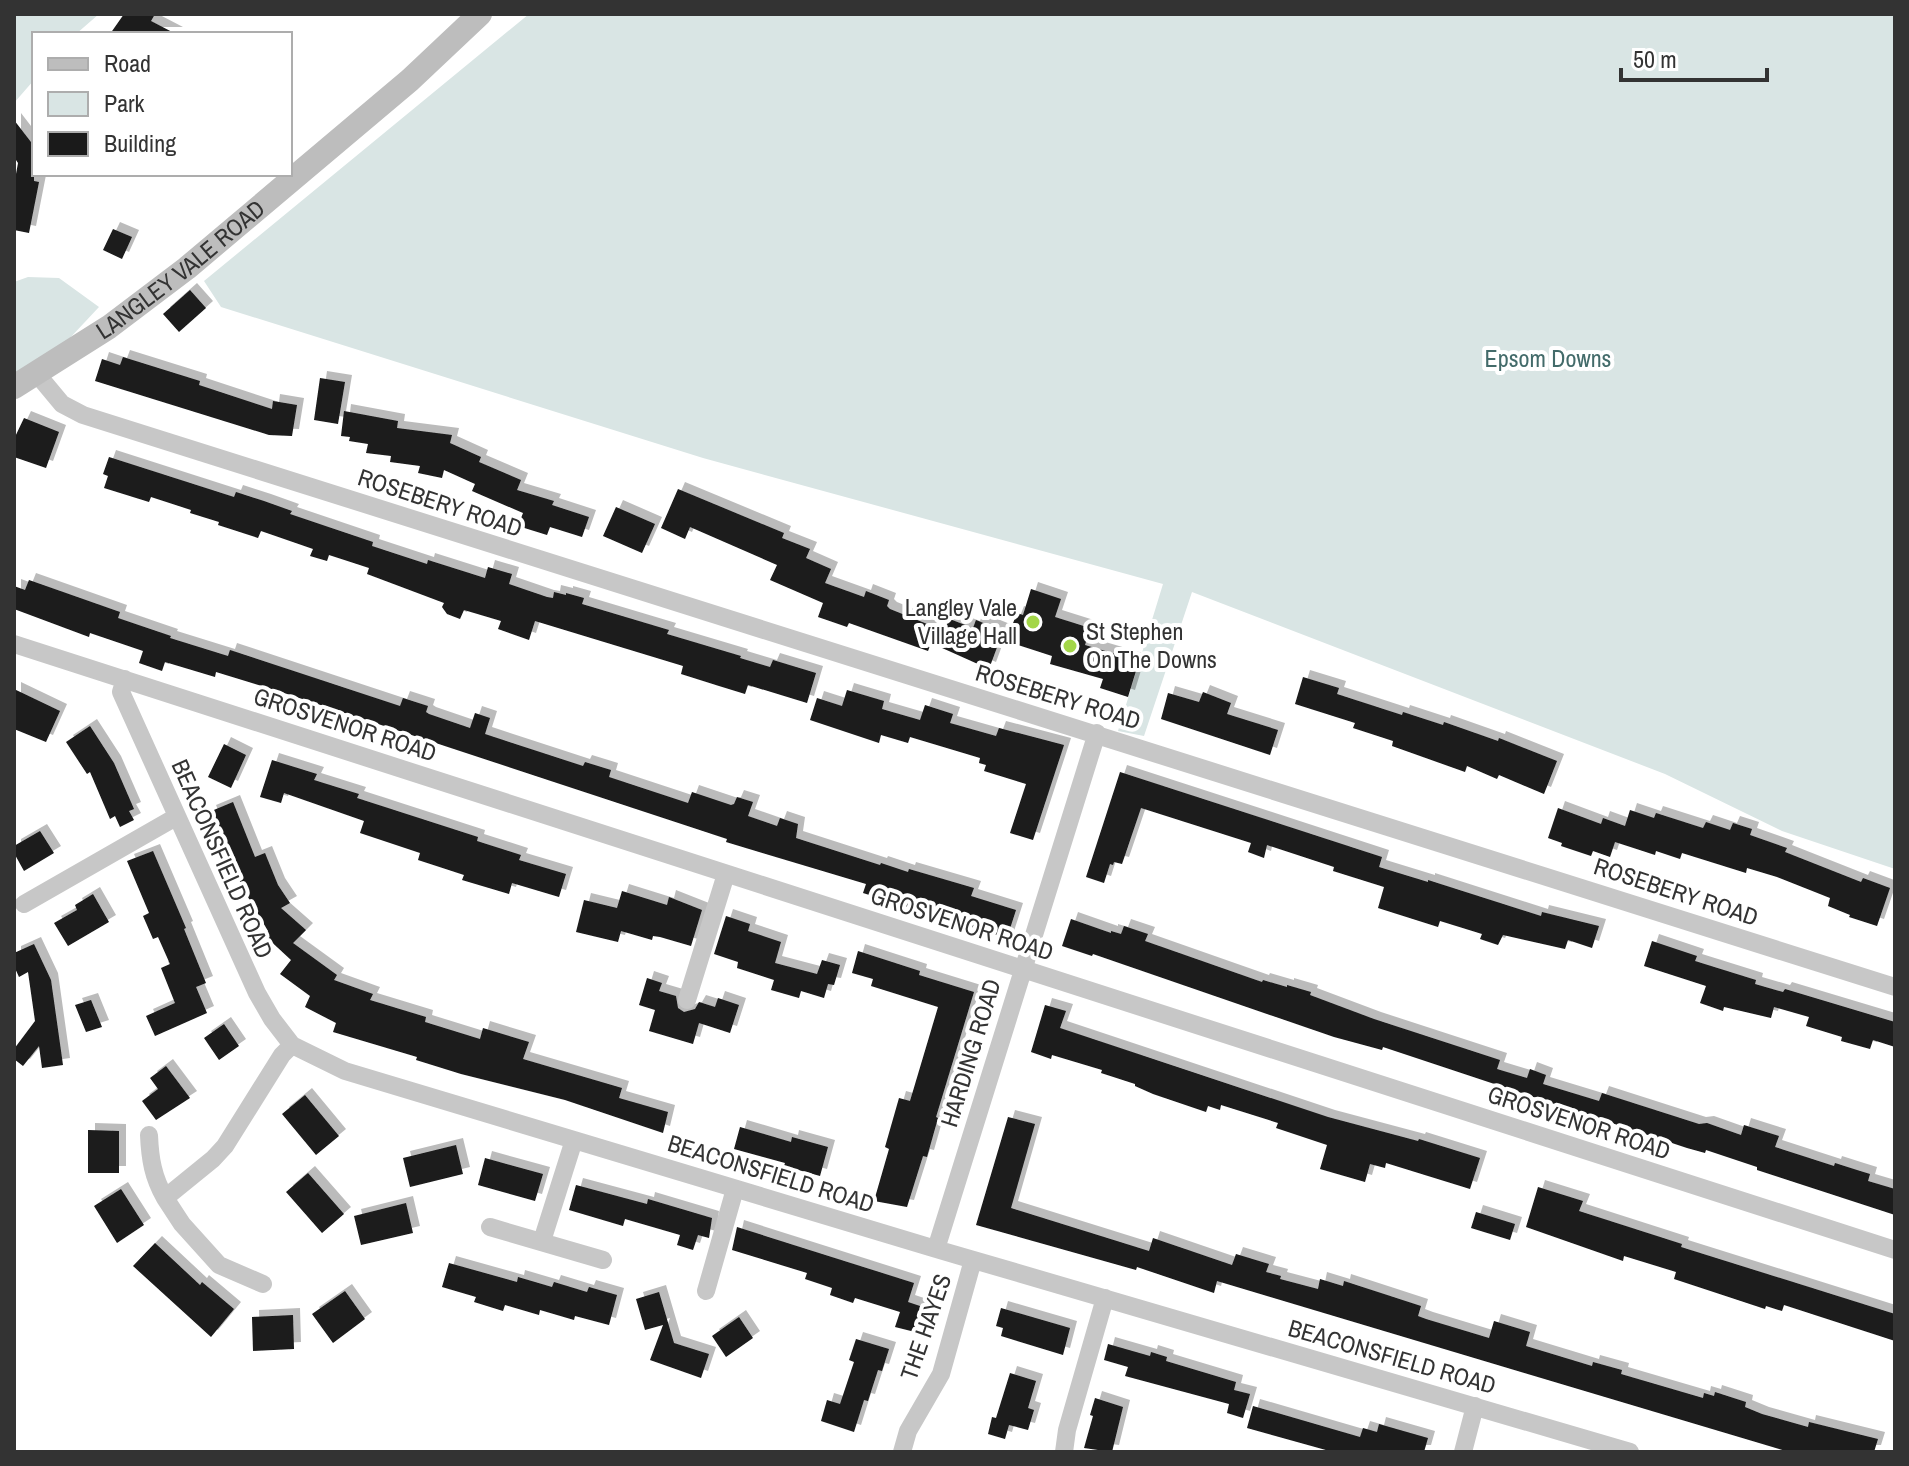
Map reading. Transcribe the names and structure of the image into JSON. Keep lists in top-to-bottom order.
{
  "streets": {
    "street": [
      "LANGLEY VALE ROAD",
      "ROSEBERY ROAD",
      "GROSVENOR ROAD",
      "BEACONSFIELD ROAD",
      "HARDING ROAD",
      "THE HAYES"
    ]
  },
  "crossings": [
    ["LANGLEY VALE ROAD", "ROSEBERY ROAD"],
    ["ROSEBERY ROAD", "HARDING ROAD"],
    ["GROSVENOR ROAD", "BEACONSFIELD ROAD"],
    ["GROSVENOR ROAD", "HARDING ROAD"],
    ["BEACONSFIELD ROAD", "HARDING ROAD"],
    ["BEACONSFIELD ROAD", "THE HAYES"]
  ],
  "parks": ["Epsom Downs"],
  "places": ["Langley Vale Village Hall", "St Stephen On The Downs"],
  "legend": ["Road", "Park", "Building"],
  "scale_bar": "50 m"
}
